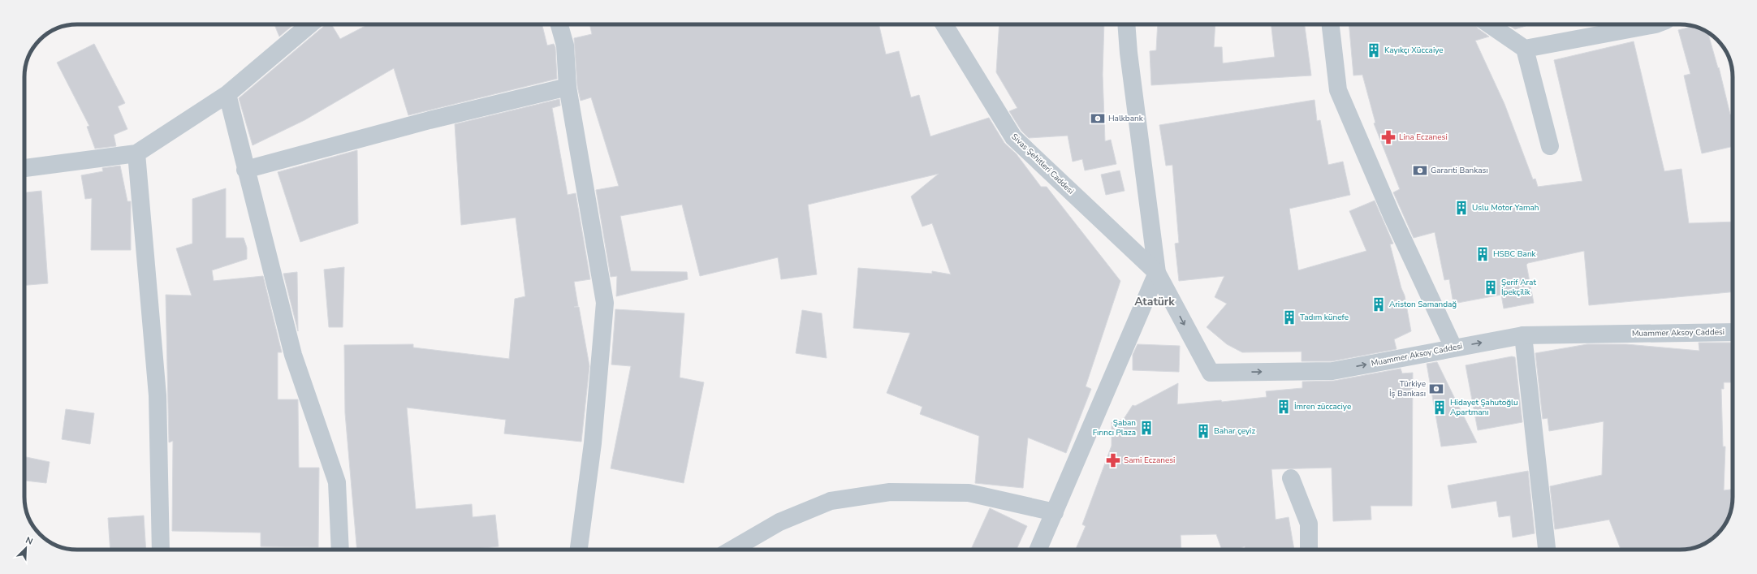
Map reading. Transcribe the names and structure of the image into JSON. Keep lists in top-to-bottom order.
{
  "streets": {
    "street": ["Sivas Şehitleri Caddesi", "Muammer Aksoy Caddesi"]
  },
  "crossings": [
    ["Sivas Şehitleri Caddesi", "Muammer Aksoy Caddesi"]
  ],
  "one_way": ["Muammer Aksoy Caddesi"],
  "districts": ["Atatürk"],
  "places": {
    "building": [
      "Kayıkçı Xüccaiye",
      "Uslu Motor Yamah",
      "HSBC Bank",
      "Şerif Arat İpekçilik",
      "Ariston Samandağ",
      "Tadım künefe",
      "İmren züccaciye",
      "Hidayet Şahutoğlu Apartmanı",
      "Şaban Fırıncı Plaza",
      "Bahar çeyiz"
    ],
    "bank": ["Halkbank", "Garanti Bankası", "Türkiye İş Bankası"],
    "pharmacy": ["Lina Eczanesi", "Sami Eczanesi"]
  },
  "north": "top right"
}
